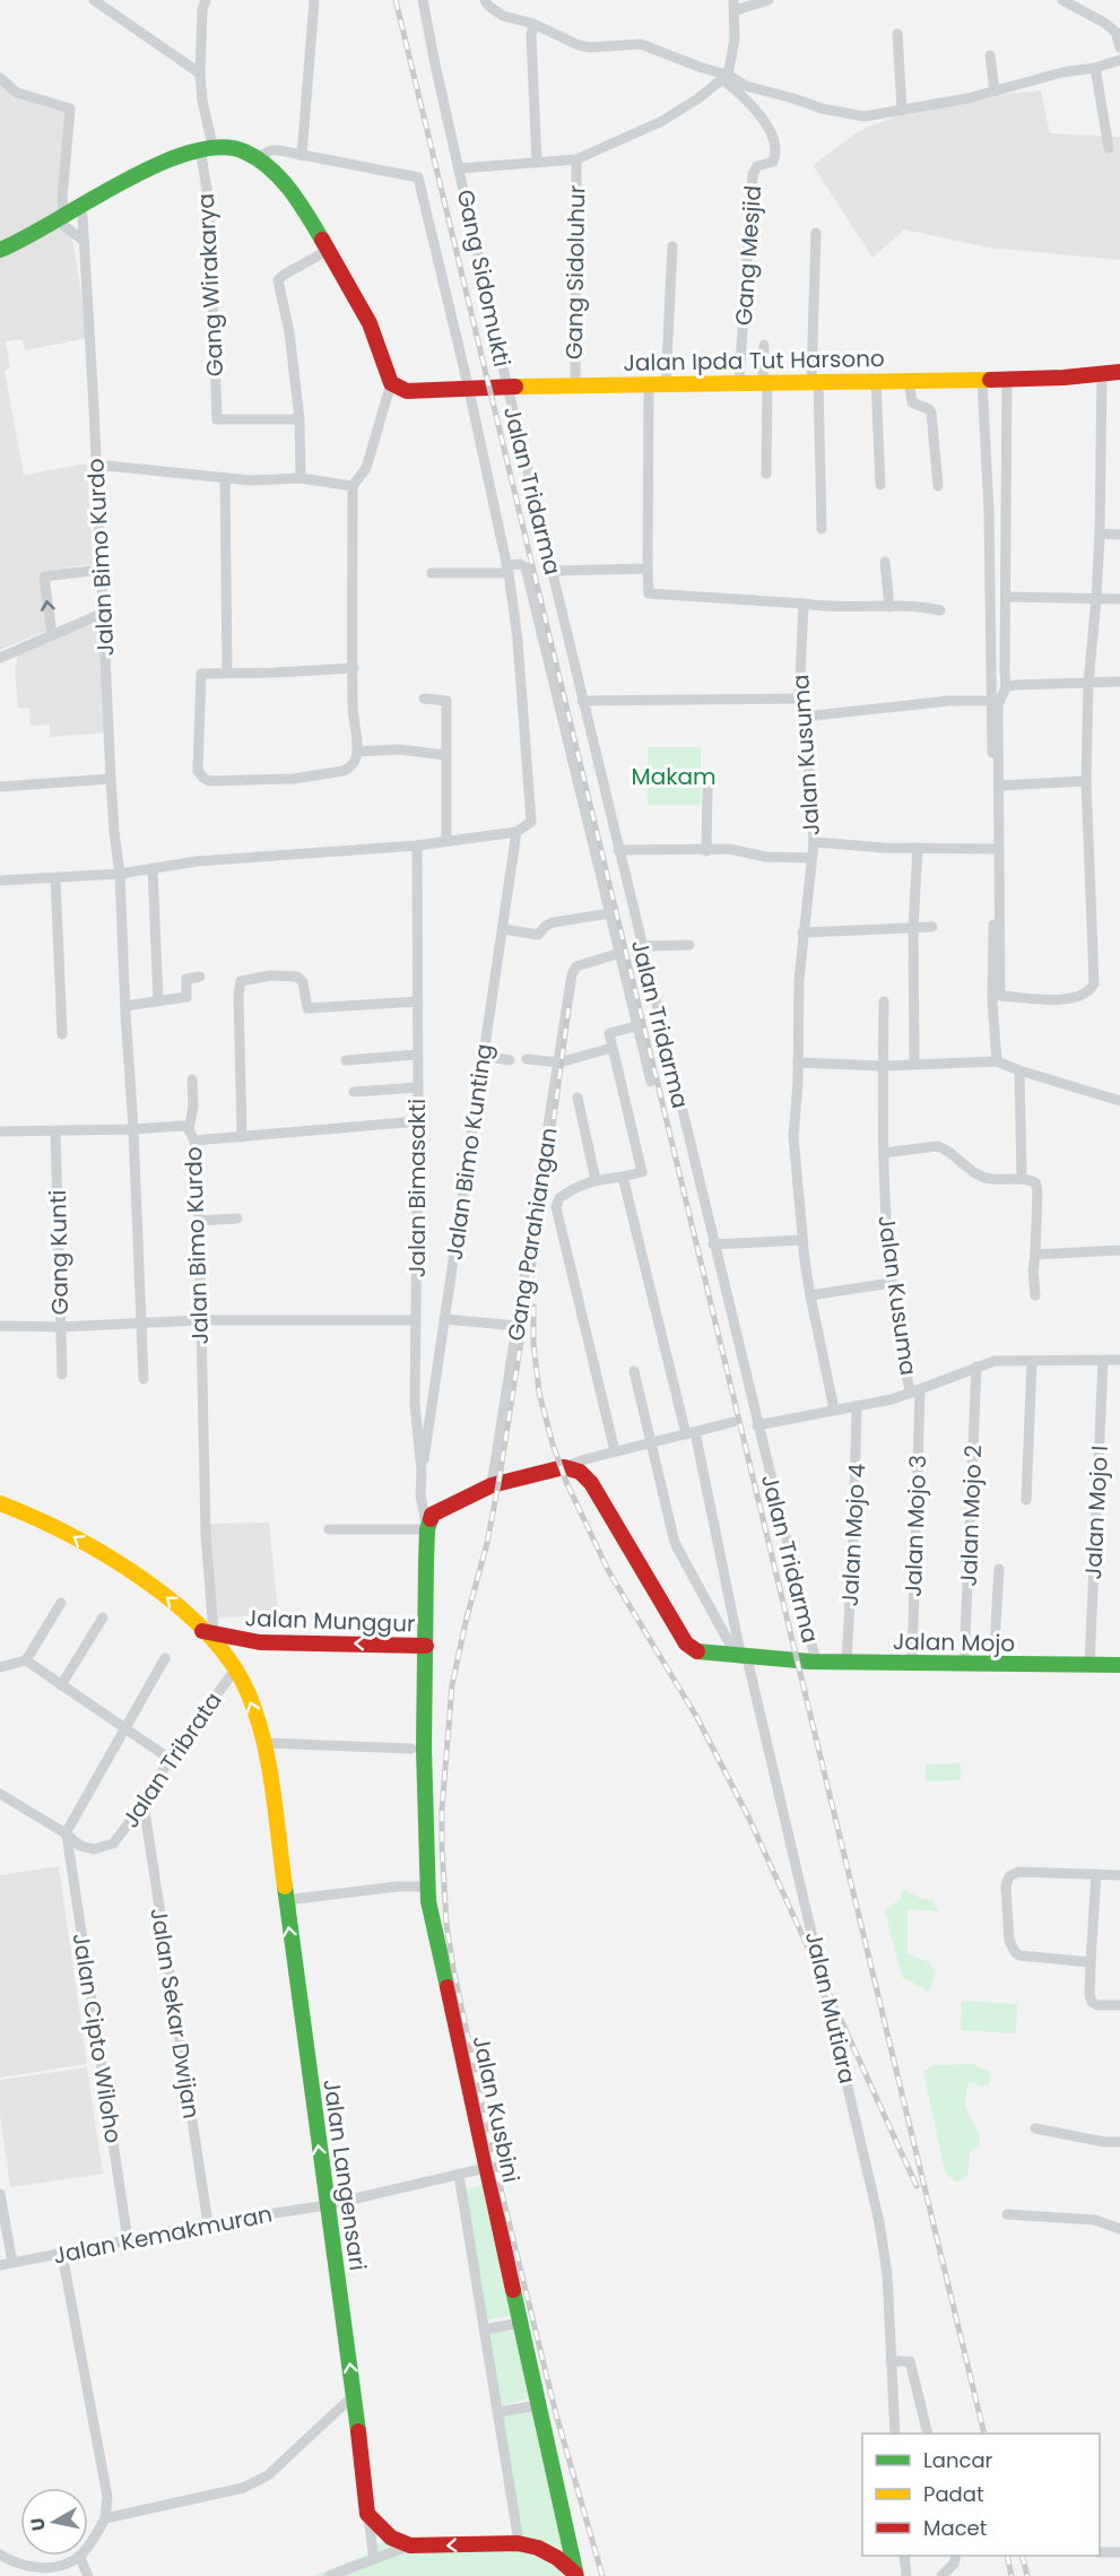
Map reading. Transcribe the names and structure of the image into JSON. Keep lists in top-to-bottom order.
{
  "streets": {
    "main road": [
      "Jalan Ipda Tut Harsono",
      "Jalan Munggur",
      "Jalan Mojo",
      "Jalan Kusbini",
      "Jalan Langensari"
    ],
    "street": [
      "Gang Mesjid",
      "Gang Sidoluhur",
      "Gang Sidomukti",
      "Gang Wirakarya",
      "Jalan Tridarma",
      "Jalan Bimo Kurdo",
      "Jalan Kusuma",
      "Jalan Bimo Kunting",
      "Jalan Bimasakti",
      "Gang Parahiangan",
      "Gang Kunti",
      "Jalan Mojo I",
      "Jalan Mojo 2",
      "Jalan Mojo 3",
      "Jalan Mojo 4",
      "Jalan Tribrata",
      "Jalan Mutiara",
      "Jalan Sekar Dwijan",
      "Jalan Cipto Wiloho",
      "Jalan Kemakmuran"
    ]
  },
  "crossings": [
    ["Gang Mesjid", "Jalan Ipda Tut Harsono"],
    ["Gang Sidoluhur", "Jalan Ipda Tut Harsono"],
    ["Gang Sidomukti", "Jalan Ipda Tut Harsono"],
    ["Gang Sidomukti", "Jalan Tridarma"],
    ["Jalan Ipda Tut Harsono", "Jalan Tridarma"],
    ["Jalan Tridarma", "Jalan Mojo"],
    ["Jalan Bimo Kurdo", "Jalan Munggur"],
    ["Jalan Bimo Kurdo", "Jalan Langensari"],
    ["Jalan Kusuma", "Jalan Mojo I"],
    ["Jalan Kusuma", "Jalan Mojo 2"],
    ["Jalan Kusuma", "Jalan Mojo 3"],
    ["Jalan Bimo Kunting", "Jalan Bimasakti"],
    ["Jalan Bimasakti", "Jalan Munggur"],
    ["Jalan Mojo I", "Jalan Mojo"],
    ["Jalan Mojo 2", "Jalan Mojo"],
    ["Jalan Mojo 3", "Jalan Mojo"],
    ["Jalan Mojo 4", "Jalan Mojo"],
    ["Jalan Munggur", "Jalan Kusbini"],
    ["Jalan Munggur", "Jalan Langensari"],
    ["Jalan Mojo", "Jalan Mutiara"],
    ["Jalan Tribrata", "Jalan Sekar Dwijan"],
    ["Jalan Tribrata", "Jalan Cipto Wiloho"],
    ["Jalan Tribrata", "Jalan Langensari"],
    ["Jalan Sekar Dwijan", "Jalan Kemakmuran"],
    ["Jalan Cipto Wiloho", "Jalan Kemakmuran"],
    ["Jalan Kusbini", "Jalan Kemakmuran"],
    ["Jalan Langensari", "Jalan Kemakmuran"]
  ],
  "one_way": ["Jalan Munggur", "Jalan Langensari"],
  "parks": ["Makam"],
  "legend": ["Lancar", "Padat", "Macet"],
  "north": "left"
}
